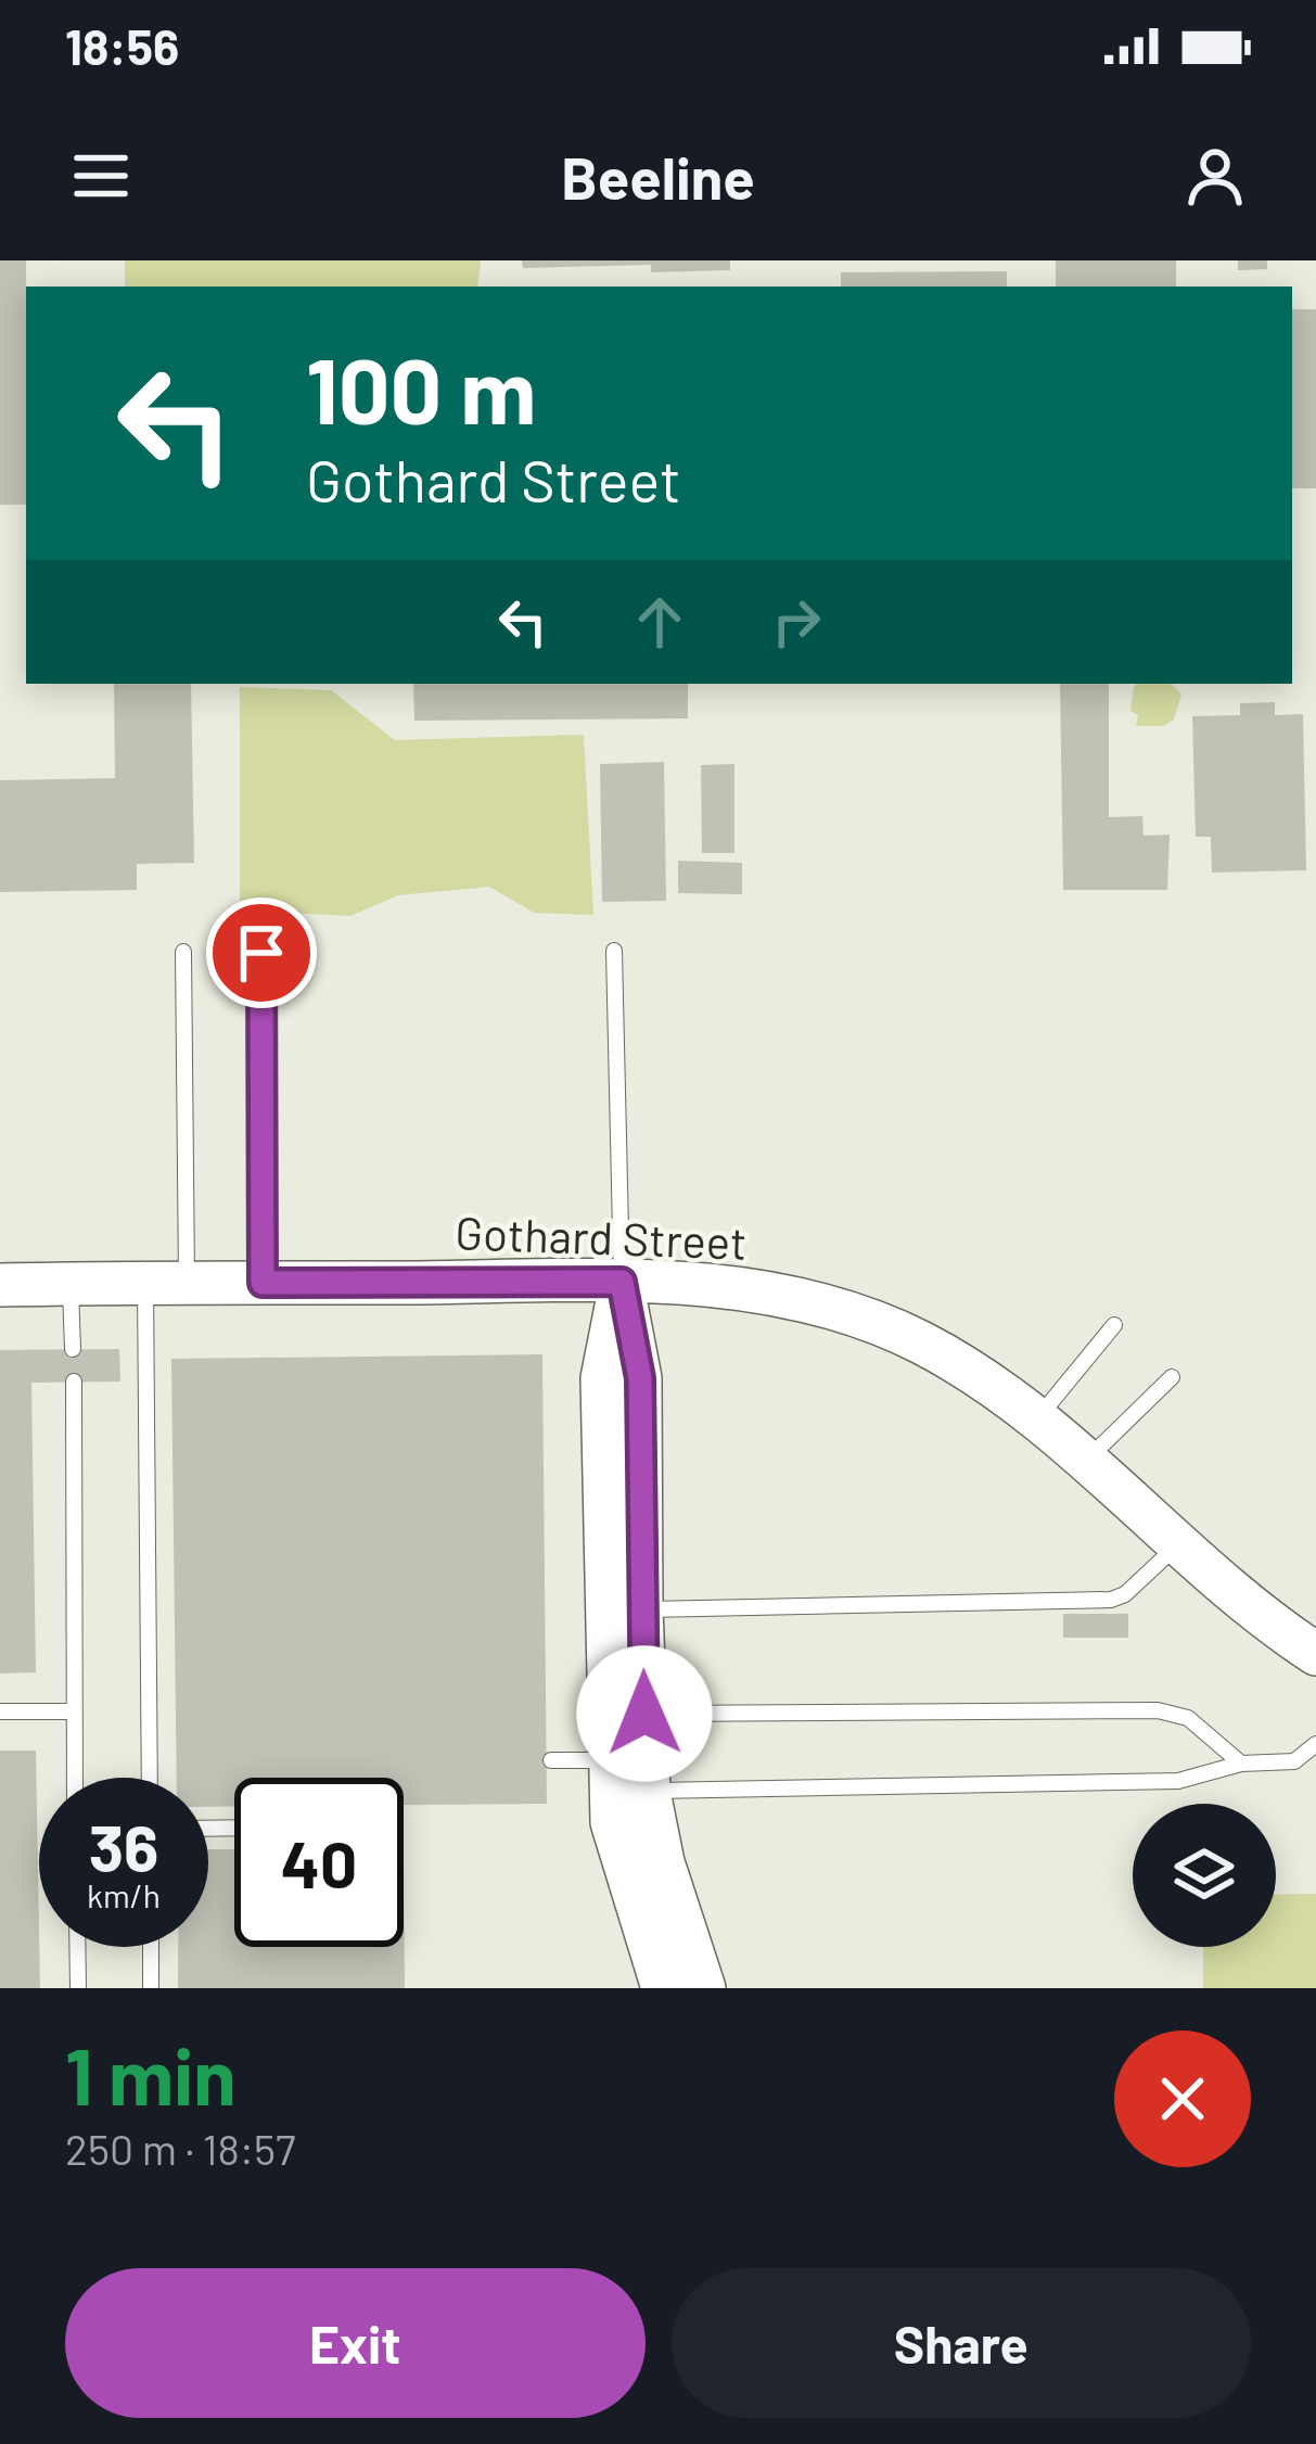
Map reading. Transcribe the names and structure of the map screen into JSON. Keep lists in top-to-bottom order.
{
  "streets": {
    "street": ["Gothard Street"]
  },
  "page": {
    "status": "18:56",
    "header": "Beeline",
    "turn": ["100 m", "Gothard Street"],
    "speed": "36 km/h",
    "limit": "40",
    "heading": ["1 min", "250 m · 18:57"],
    "buttons": ["Exit", "Share"]
  }
}
